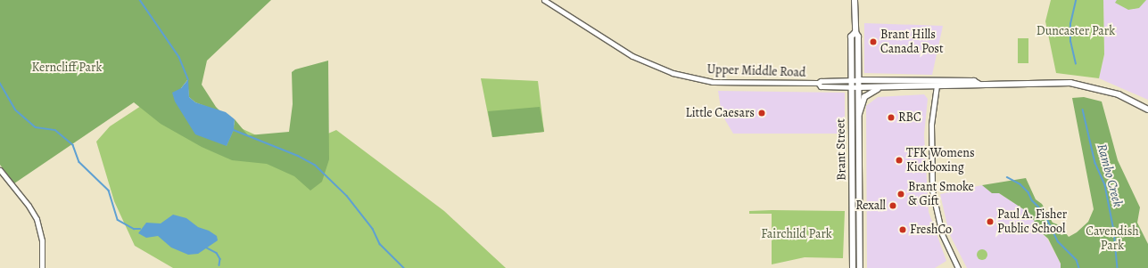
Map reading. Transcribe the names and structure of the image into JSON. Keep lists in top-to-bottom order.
{
  "streets": {
    "main road": ["Upper Middle Road", "Brant Street"]
  },
  "crossings": [
    ["Upper Middle Road", "Brant Street"]
  ],
  "water": ["Rambo Creek"],
  "parks": [
    "Duncaster Park",
    "Kerncliff Park",
    "Cavendish Park",
    "Fairchild Park"
  ],
  "places": [
    "Brant Hills Canada Post",
    "Little Caesars",
    "RBC",
    "TFK Womens Kickboxing",
    "Brant Smoke & Gift",
    "Rexall",
    "Paul A. Fisher Public School",
    "FreshCo"
  ]
}
